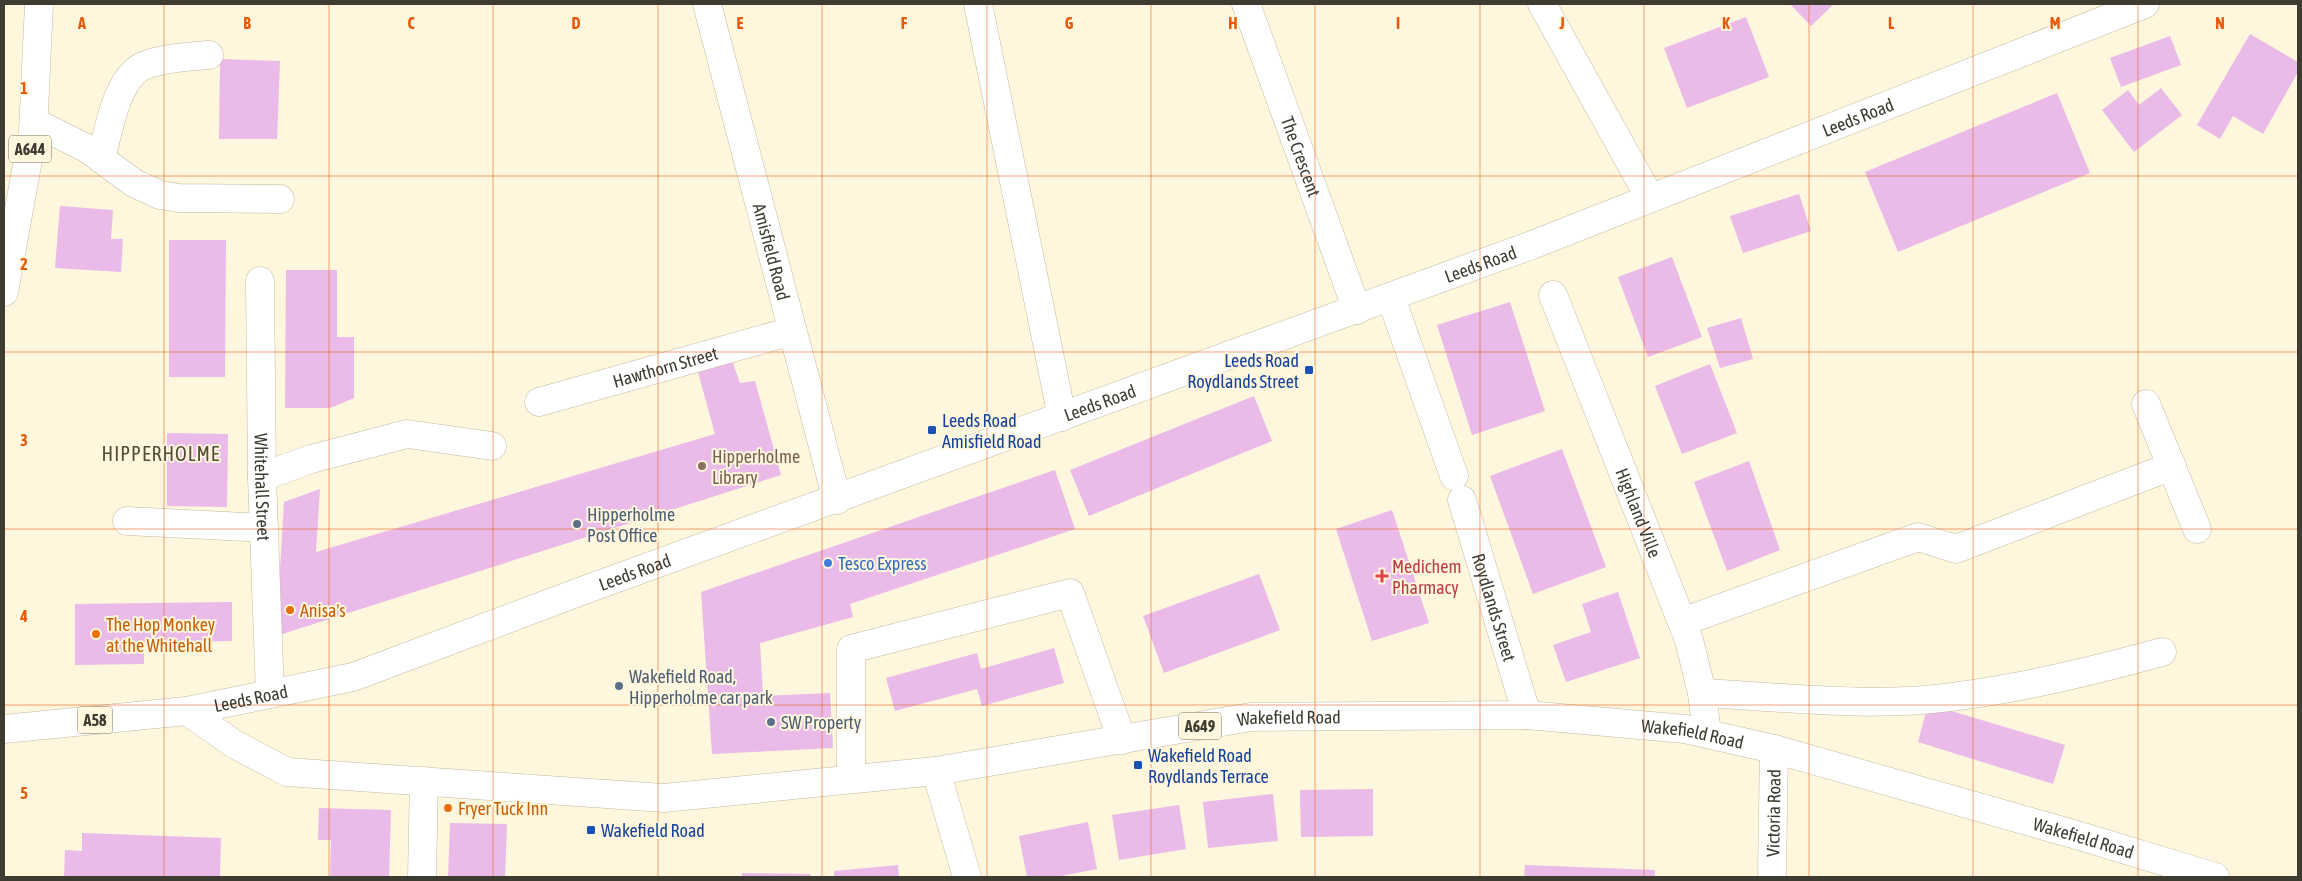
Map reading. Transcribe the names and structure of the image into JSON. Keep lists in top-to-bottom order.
{
  "streets": {
    "main road": [
      "Leeds Road",
      "A644",
      "The Crescent",
      "Amisfield Road",
      "Hawthorn Street",
      "Whitehall Street",
      "Highland Ville",
      "Roydlands Street",
      "Wakefield Road",
      "A58",
      "A649",
      "Victoria Road"
    ]
  },
  "crossings": [
    ["Leeds Road", "The Crescent"],
    ["Leeds Road", "Amisfield Road"],
    ["Leeds Road", "Whitehall Street"],
    ["Leeds Road", "Roydlands Street"],
    ["Leeds Road", "Wakefield Road"],
    ["Amisfield Road", "Hawthorn Street"],
    ["Highland Ville", "Wakefield Road"],
    ["Roydlands Street", "Wakefield Road"],
    ["Wakefield Road", "Victoria Road"]
  ],
  "districts": ["HIPPERHOLME"],
  "places": {
    "transit": [
      "Leeds Road Roydlands Street",
      "Leeds Road Amisfield Road",
      "Wakefield Road Roydlands Terrace",
      "Wakefield Road"
    ],
    "other": [
      "Hipperholme Library",
      "Hipperholme Post Office",
      "Tesco Express",
      "Anisa's",
      "The Hop Monkey at the Whitehall",
      "Wakefield Road, Hipperholme car park",
      "SW Property",
      "Fryer Tuck Inn"
    ],
    "health": ["Medichem Pharmacy"]
  },
  "grid": {
    "columns": [
      "A",
      "B",
      "C",
      "D",
      "E",
      "F",
      "G",
      "H",
      "I",
      "J",
      "K",
      "L",
      "M",
      "N"
    ],
    "rows": [
      "1",
      "2",
      "3",
      "4",
      "5"
    ]
  }
}
